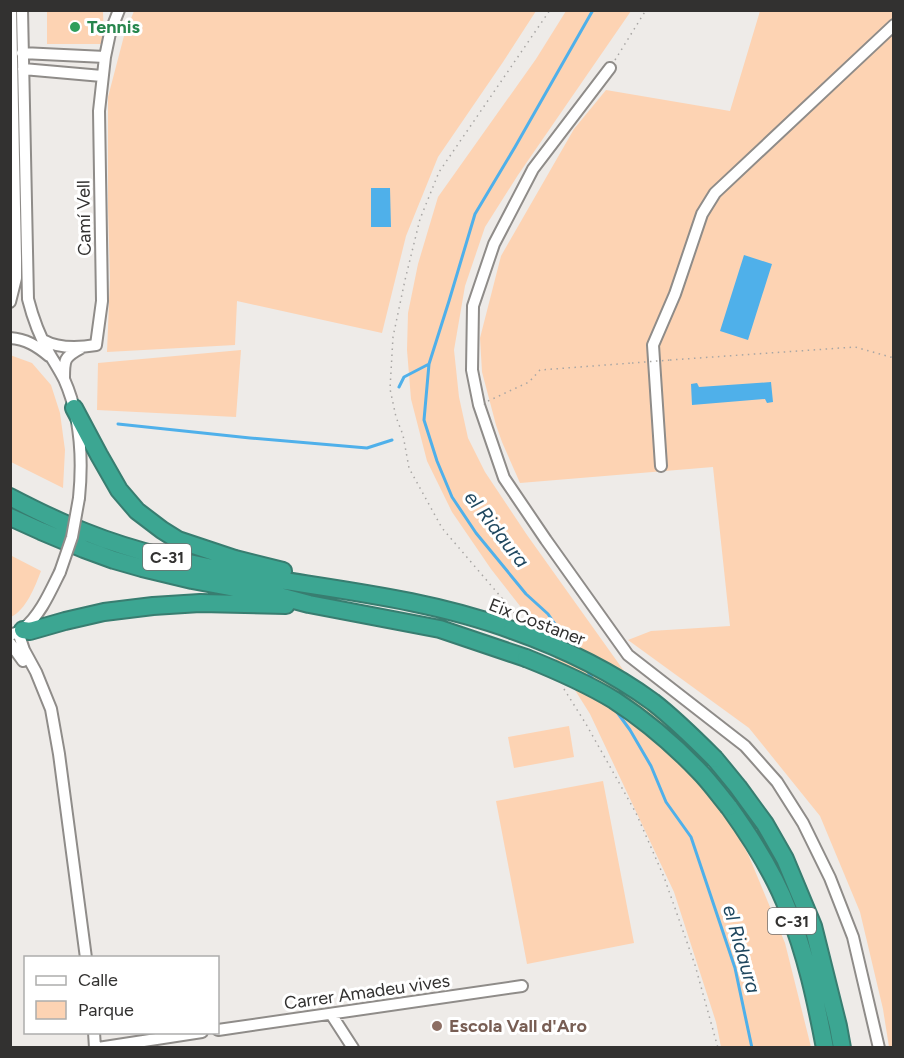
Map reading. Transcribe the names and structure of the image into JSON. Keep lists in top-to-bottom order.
{
  "streets": {
    "highway": ["C-31", "Eix Costaner"],
    "street": ["Camí Vell", "Carrer Amadeu vives"]
  },
  "water": ["el Ridaura"],
  "places": ["Tennis", "Escola Vall d'Aro"],
  "legend": ["Calle", "Parque"]
}
